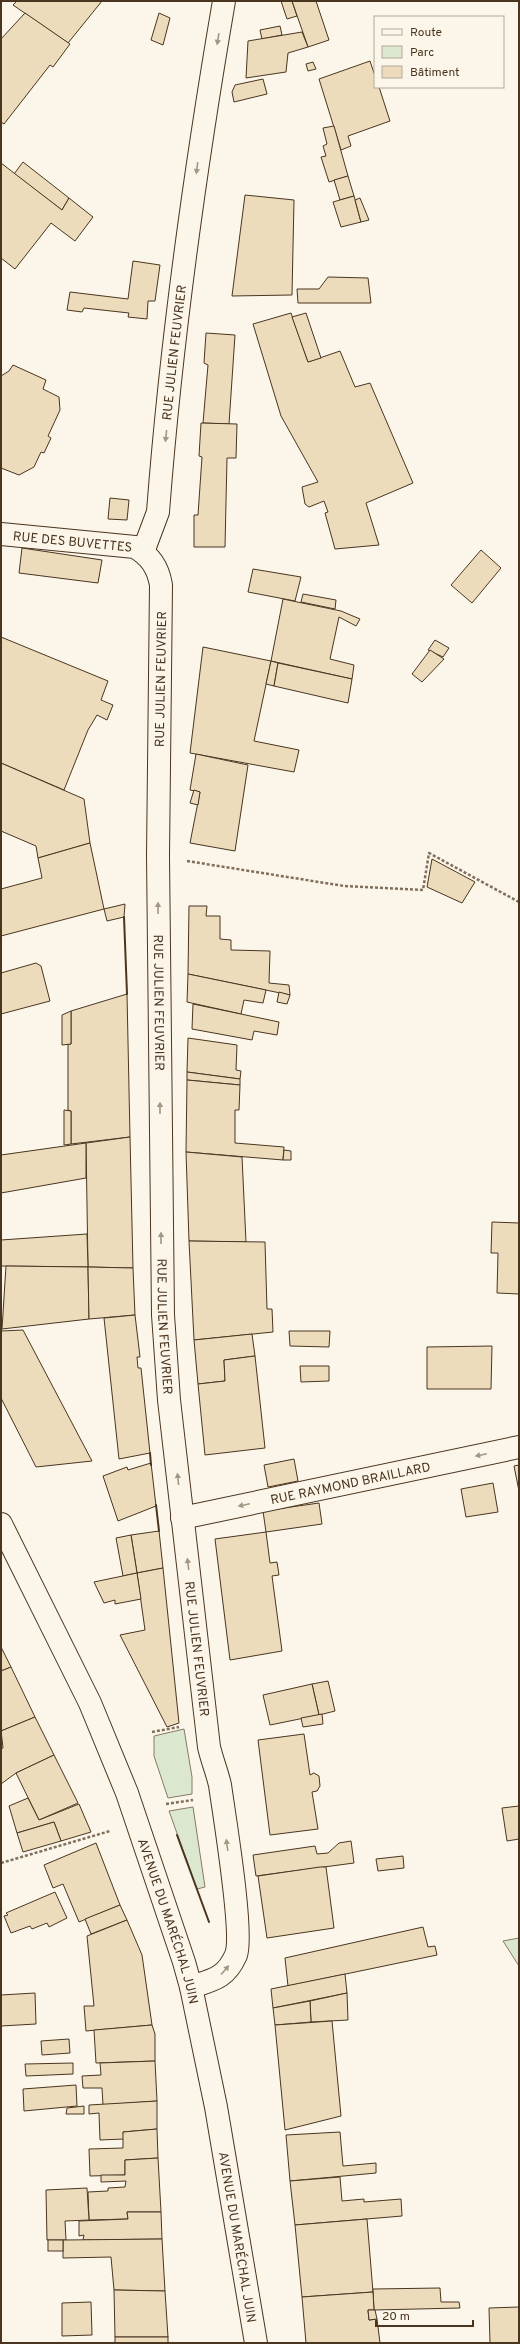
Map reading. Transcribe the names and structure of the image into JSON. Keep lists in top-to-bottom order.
{
  "streets": {
    "street": [
      "RUE JULIEN FEUVRIER",
      "RUE DES BUVETTES",
      "RUE RAYMOND BRAILLARD",
      "AVENUE DU MARÉCHAL JUIN"
    ]
  },
  "crossings": [
    ["RUE JULIEN FEUVRIER", "RUE DES BUVETTES"],
    ["RUE JULIEN FEUVRIER", "RUE RAYMOND BRAILLARD"],
    ["RUE JULIEN FEUVRIER", "AVENUE DU MARÉCHAL JUIN"]
  ],
  "one_way": ["RUE RAYMOND BRAILLARD"],
  "legend": ["Route", "Parc", "Bâtiment"],
  "scale_bar": "20 m"
}
